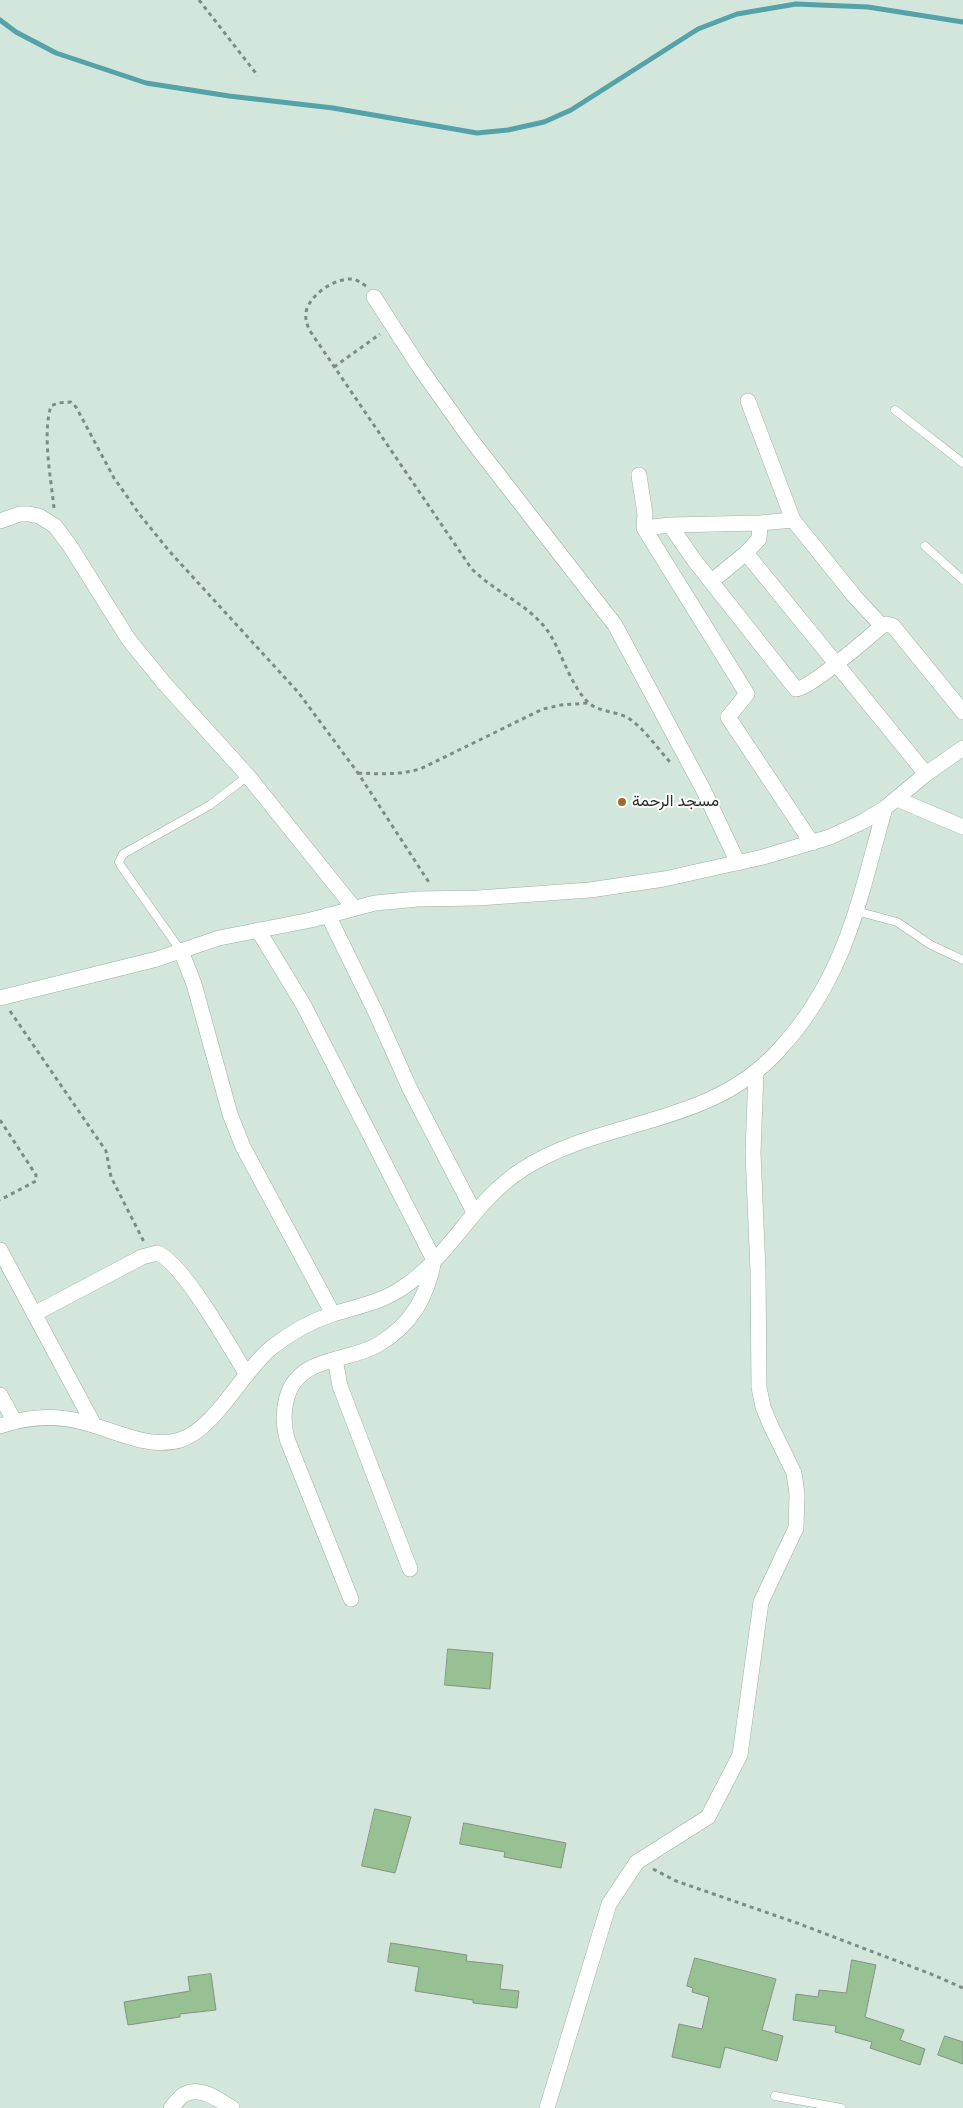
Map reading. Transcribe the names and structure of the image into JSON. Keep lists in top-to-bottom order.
{
  "places": ["مسجد الرحمة"]
}
